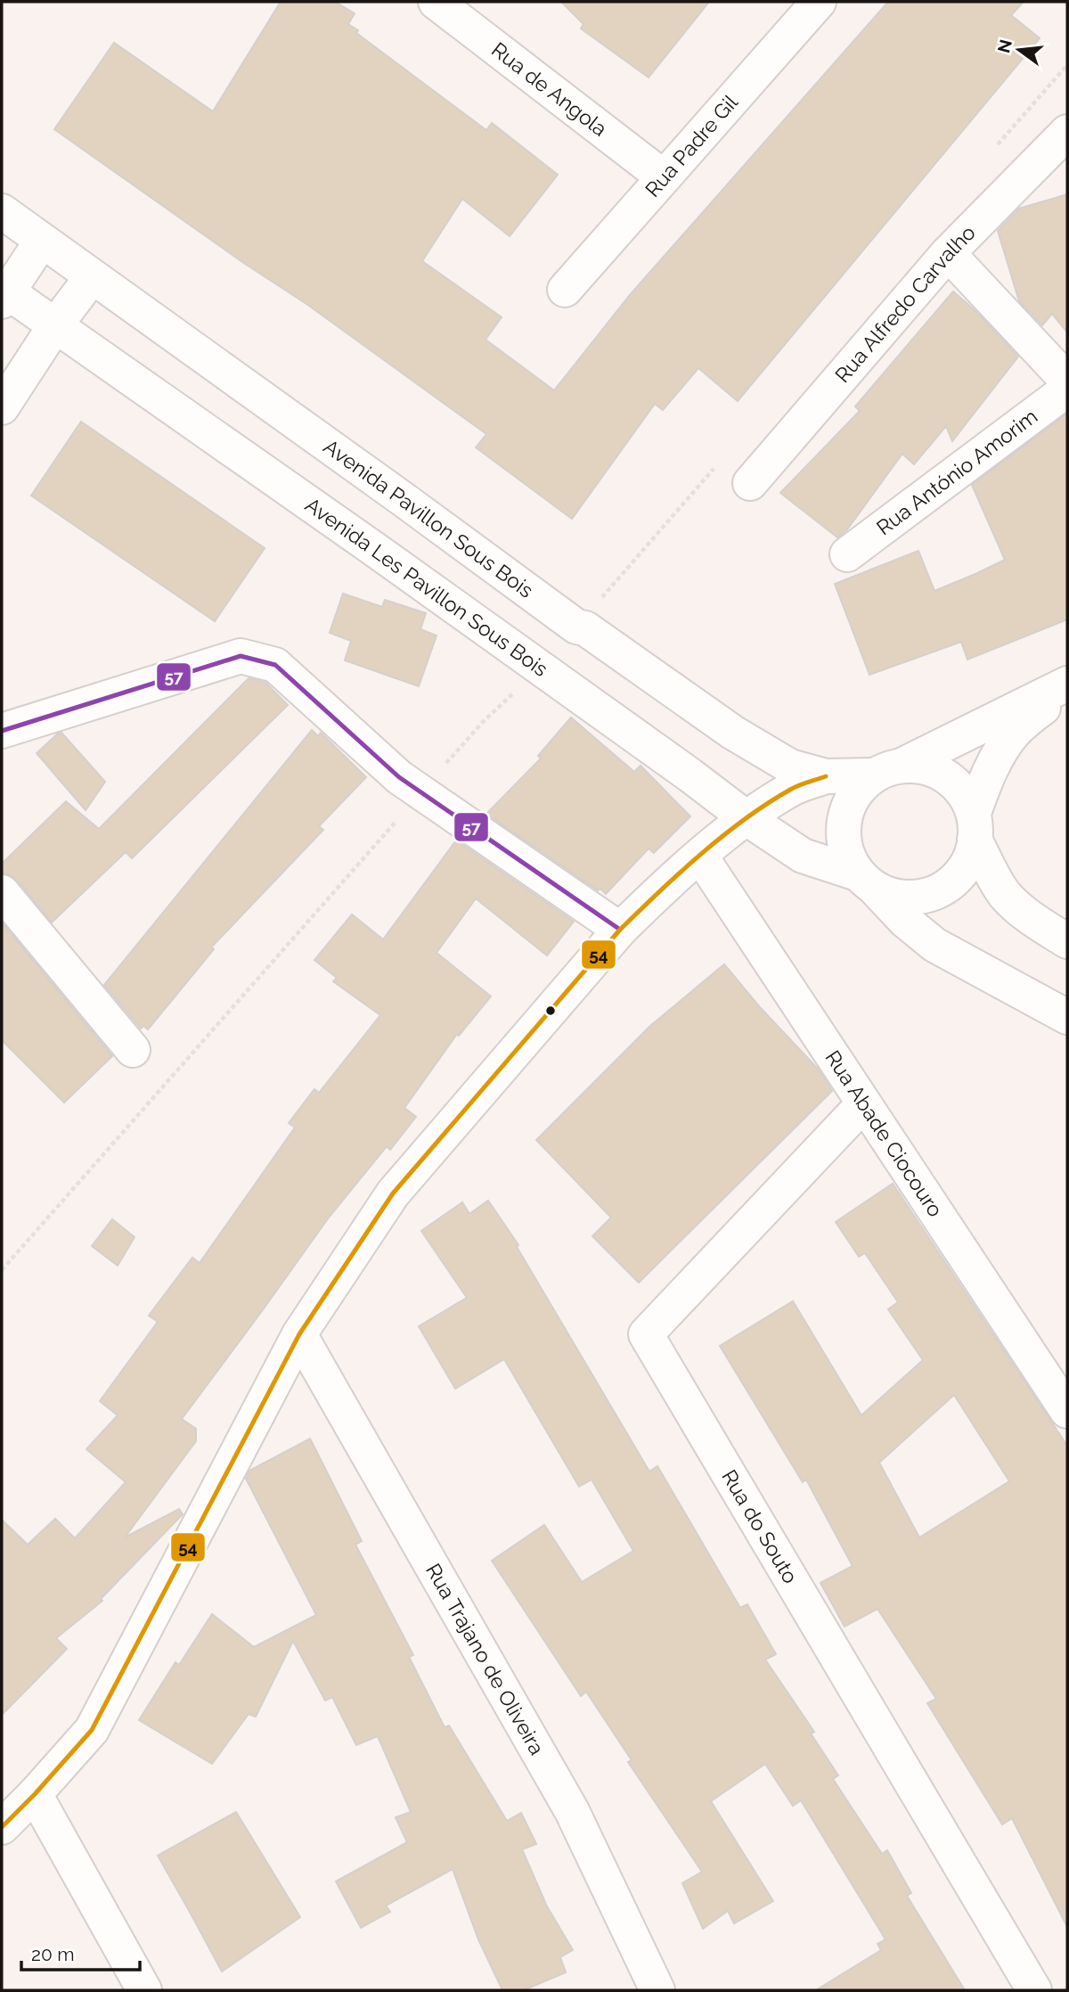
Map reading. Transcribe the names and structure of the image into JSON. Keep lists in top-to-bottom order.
{
  "streets": {
    "street": [
      "Rua de Angola",
      "Rua Padre Gil",
      "Rua Alfredo Carvalho",
      "Rua António Amorim",
      "Avenida Pavillon Sous Bois",
      "Avenida Les Pavillon Sous Bois",
      "Rua Abade Ciocouro",
      "Rua do Souto",
      "Rua Trajano de Oliveira"
    ]
  },
  "crossings": [
    ["Rua de Angola", "Rua Padre Gil"],
    ["Avenida Pavillon Sous Bois", "Avenida Les Pavillon Sous Bois"],
    ["Rua Abade Ciocouro", "Rua do Souto"]
  ],
  "lines": ["transit line 57", "transit line 54"],
  "scale_bar": "20 m",
  "north": "left"
}
